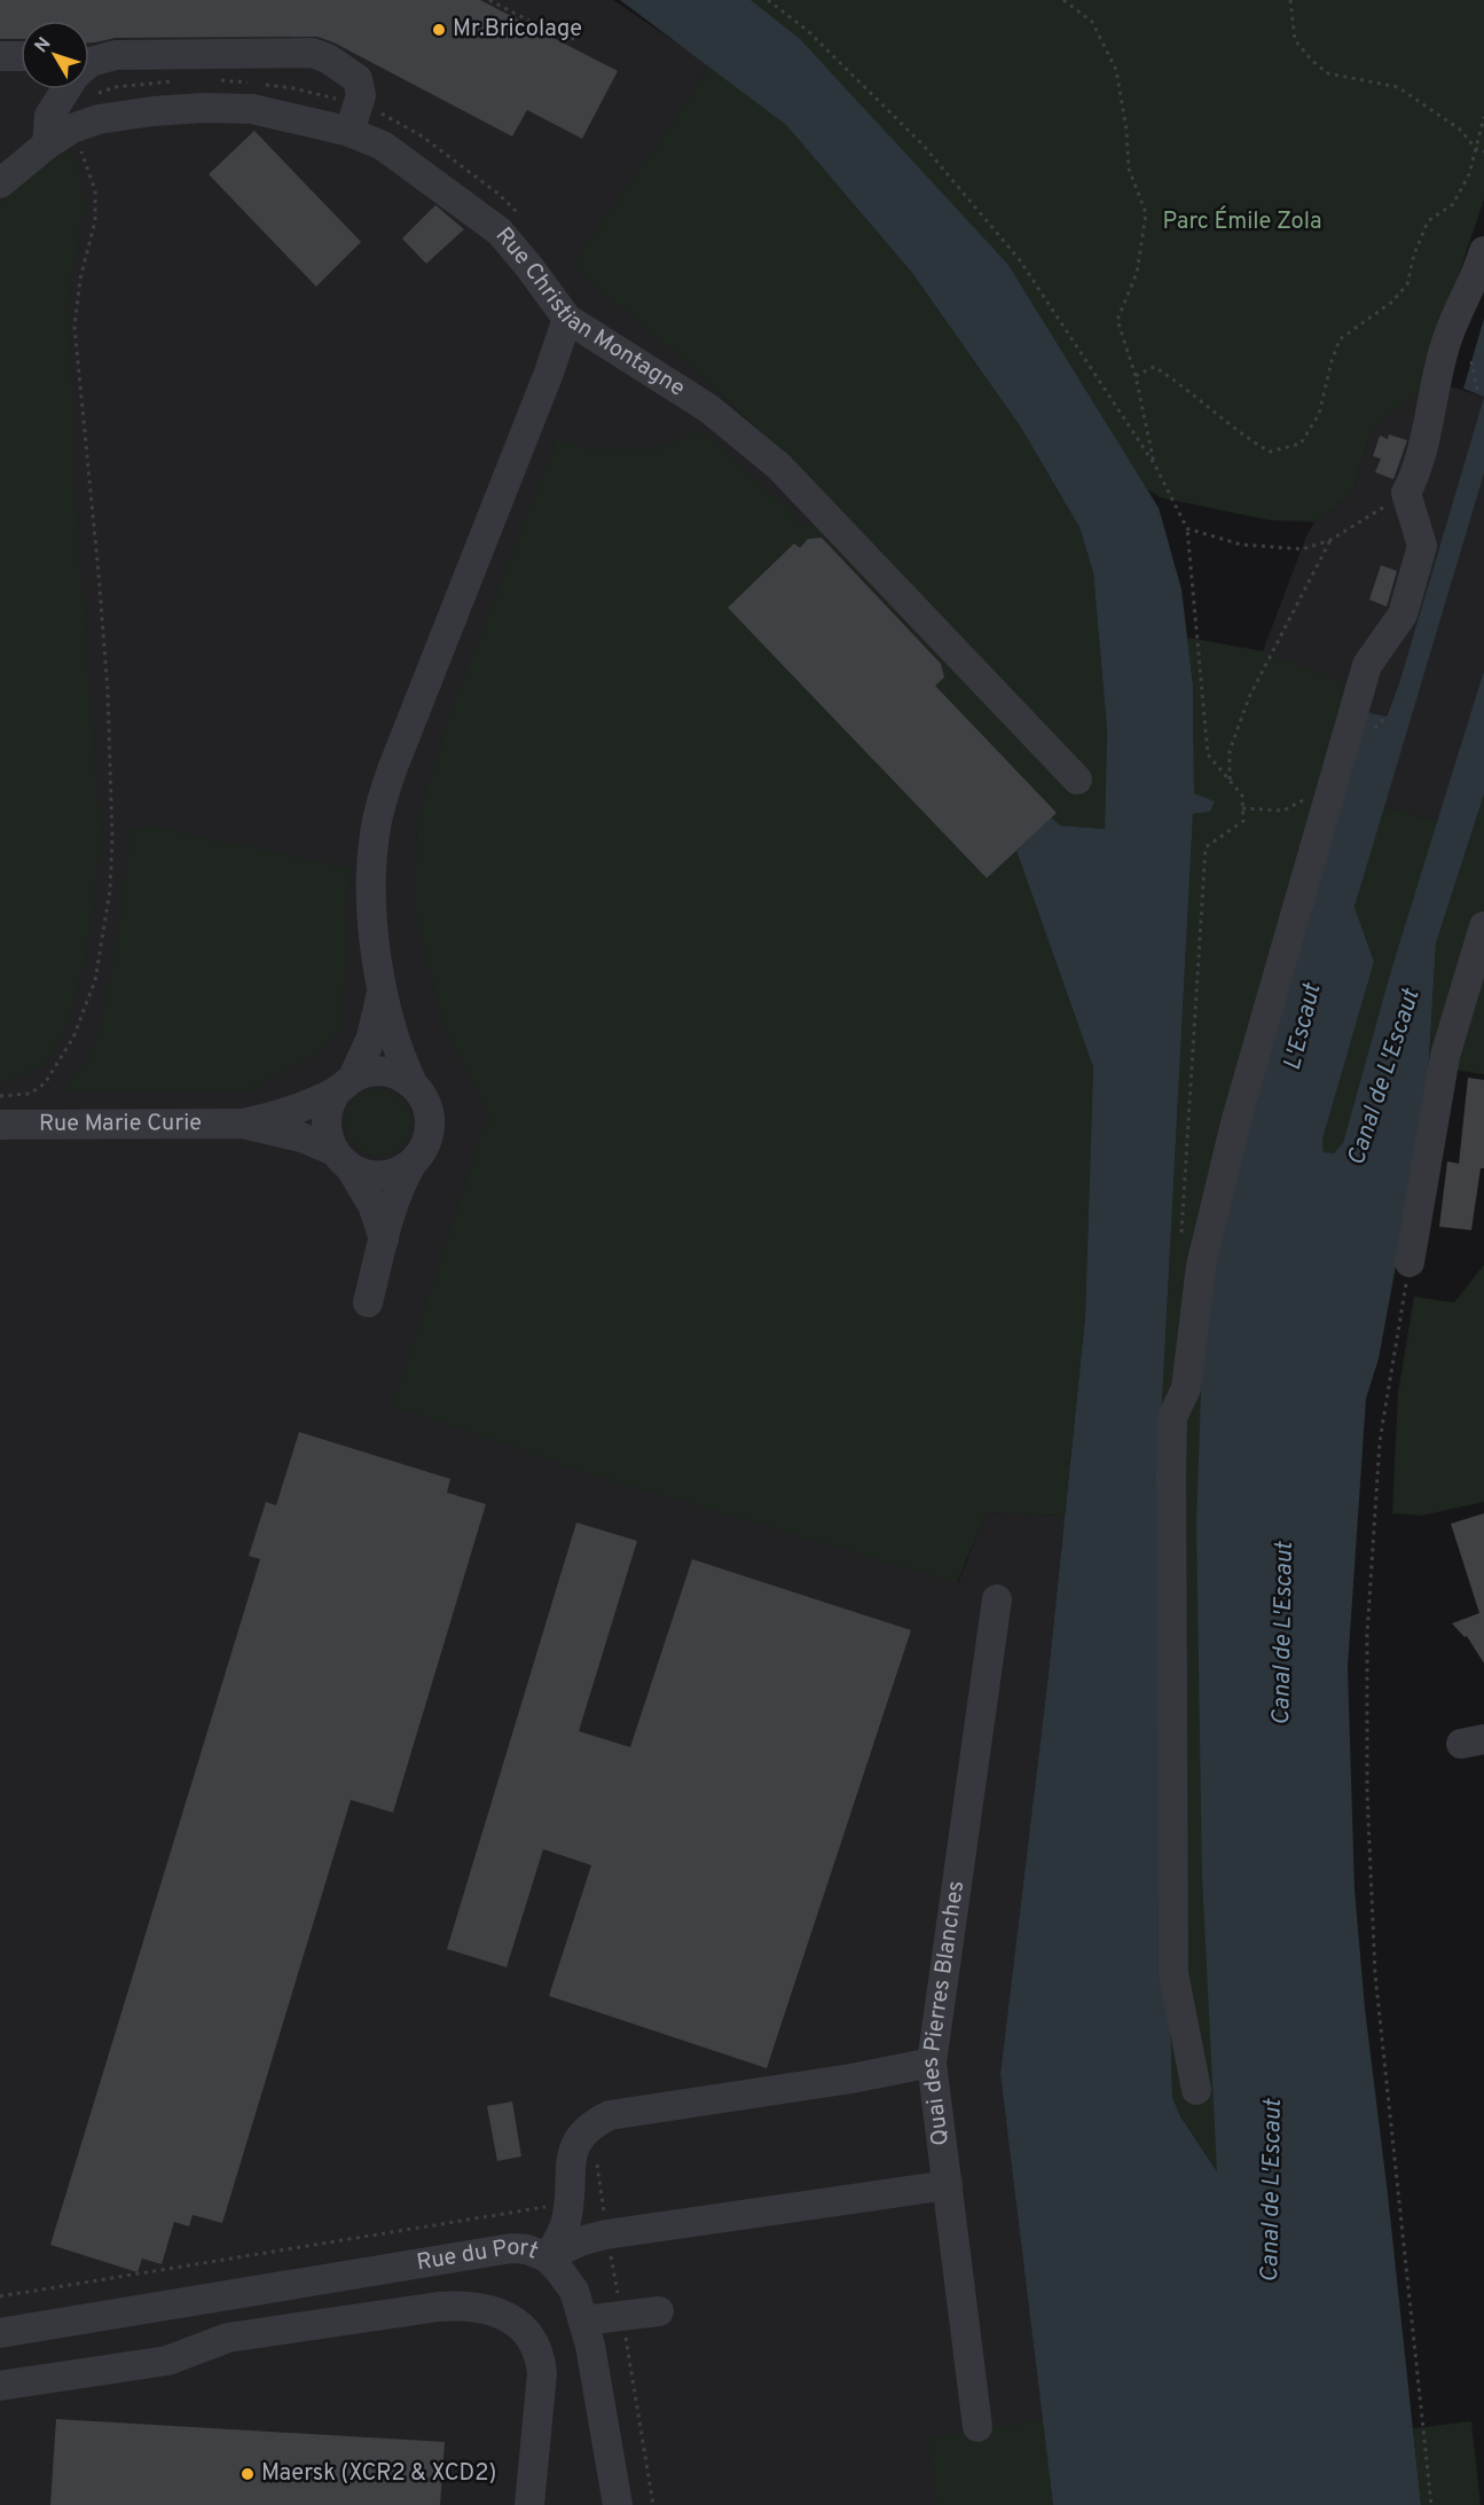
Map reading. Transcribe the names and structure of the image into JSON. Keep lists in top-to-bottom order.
{
  "streets": {
    "street": [
      "Rue Christian Montagne",
      "Rue Marie Curie",
      "Quai des Pierres Blanches",
      "Rue du Port"
    ]
  },
  "crossings": [
    ["Quai des Pierres Blanches", "Rue du Port"]
  ],
  "water": ["L'Escaut", "Canal de L'Escaut"],
  "parks": ["Parc Émile Zola"],
  "places": ["Mr.Bricolage", "Maersk (XCR2 & XCD2)"],
  "north": "top left"
}
